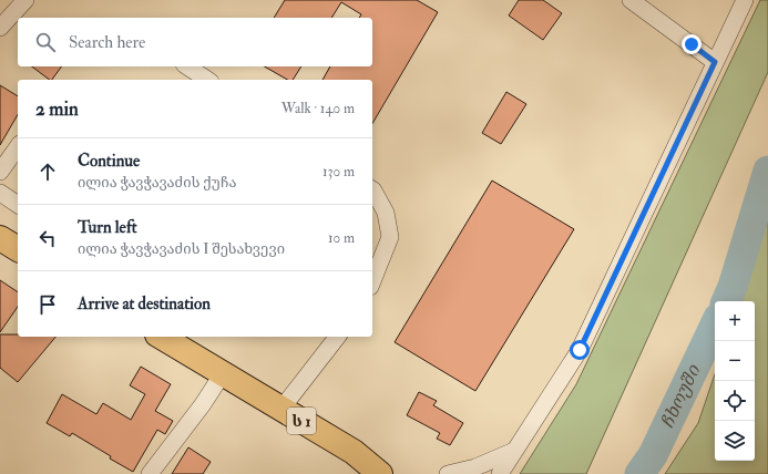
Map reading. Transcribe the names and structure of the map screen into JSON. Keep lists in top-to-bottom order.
{
  "streets": {
    "highway": ["ს 1"]
  },
  "water": ["ჩხოუში"],
  "page": {
    "search": "Search here",
    "heading": ["2 min", "Walk · 140 m"],
    "list": [
      ["Continue", "ილია ჭავჭავაძის ქუჩა", "130 m"],
      ["Turn left", "ილია ჭავჭავაძის I შესახვევი", "10 m"],
      "Arrive at destination"
    ],
    "map_buttons": ["+", "−"]
  }
}
